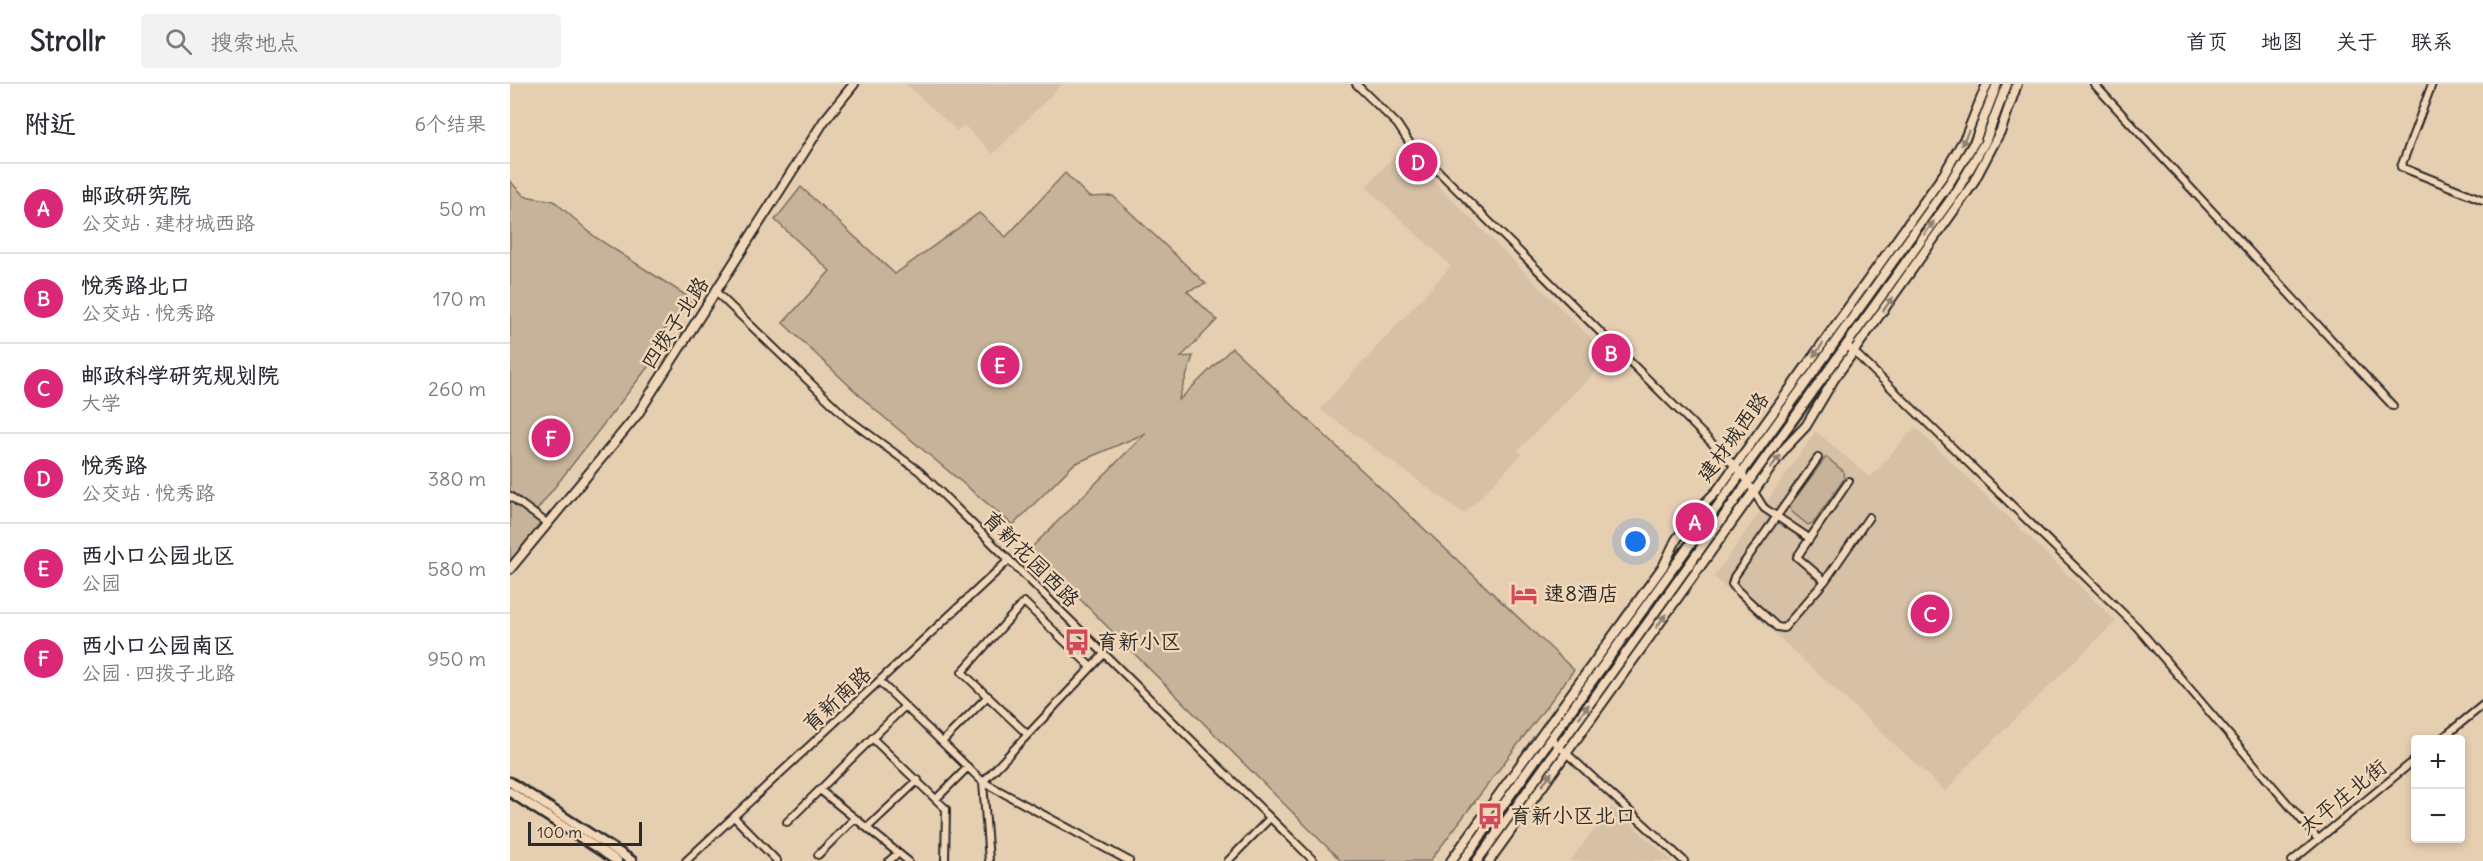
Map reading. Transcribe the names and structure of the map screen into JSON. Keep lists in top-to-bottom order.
{
  "streets": {
    "main road": ["建材城西路"],
    "street": [
      "四拨子北路",
      "育新花园西路",
      "育新南路",
      "太平庄北街"
    ]
  },
  "crossings": [
    ["四拨子北路", "育新花园西路"],
    ["育新花园西路", "育新南路"]
  ],
  "places": {
    "hotel": ["速8酒店"],
    "bus stop": ["育新小区", "育新小区北口"]
  },
  "scale_bar": "100 m",
  "page": {
    "header": "Strollr",
    "search": "搜索地点",
    "nav": [
      "首页",
      "地图",
      "关于",
      "联系"
    ],
    "heading": ["附近", "6个结果"],
    "pins": [
      "D",
      "B",
      "E",
      "F",
      "A",
      "C"
    ],
    "list": [
      {
        "mark": "A",
        "name": "邮政研究院",
        "note": "公交站 · 建材城西路",
        "value": "50 m"
      },
      {
        "mark": "B",
        "name": "悦秀路北口",
        "note": "公交站 · 悦秀路",
        "value": "170 m"
      },
      {
        "mark": "C",
        "name": "邮政科学研究规划院",
        "note": "大学",
        "value": "260 m"
      },
      {
        "mark": "D",
        "name": "悦秀路",
        "note": "公交站 · 悦秀路",
        "value": "380 m"
      },
      {
        "mark": "E",
        "name": "西小口公园北区",
        "note": "公园",
        "value": "580 m"
      },
      {
        "mark": "F",
        "name": "西小口公园南区",
        "note": "公园 · 四拨子北路",
        "value": "950 m"
      }
    ],
    "map_buttons": ["+", "−"],
    "scale": "100 m"
  }
}
